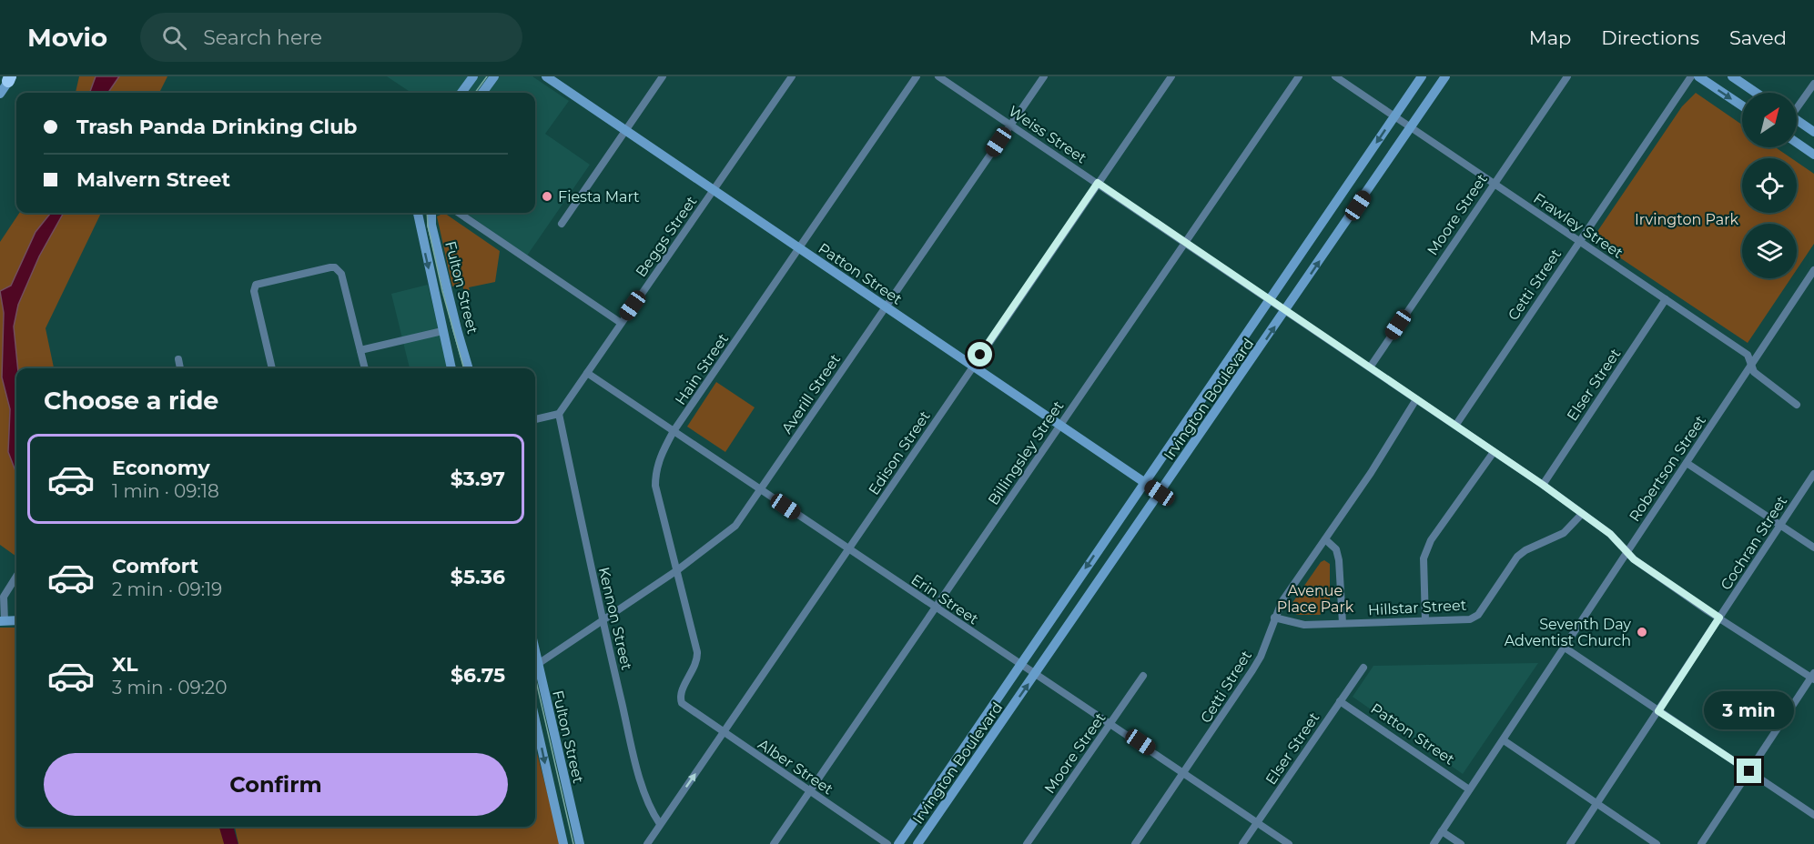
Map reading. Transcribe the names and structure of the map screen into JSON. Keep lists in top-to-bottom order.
{
  "streets": {
    "main road": ["Patton Street", "Fulton Street", "Irvington Boulevard"],
    "street": [
      "Weiss Street",
      "Moore Street",
      "Frawley Street",
      "Beggs Street",
      "Cetti Street",
      "Hain Street",
      "Elser Street",
      "Averill Street",
      "Edison Street",
      "Billingsley Street",
      "Robertson Street",
      "Cochran Street",
      "Erin Street",
      "Hillstar Street",
      "Kennon Street",
      "Alber Street"
    ]
  },
  "crossings": [
    ["Weiss Street", "Moore Street"],
    ["Weiss Street", "Cetti Street"],
    ["Weiss Street", "Elser Street"],
    ["Weiss Street", "Averill Street"],
    ["Weiss Street", "Irvington Boulevard"],
    ["Weiss Street", "Edison Street"],
    ["Weiss Street", "Billingsley Street"],
    ["Weiss Street", "Robertson Street"],
    ["Weiss Street", "Cochran Street"],
    ["Weiss Street", "Hillstar Street"],
    ["Moore Street", "Frawley Street"],
    ["Moore Street", "Erin Street"],
    ["Frawley Street", "Cetti Street"],
    ["Frawley Street", "Elser Street"],
    ["Frawley Street", "Irvington Boulevard"],
    ["Frawley Street", "Robertson Street"],
    ["Beggs Street", "Patton Street"],
    ["Beggs Street", "Erin Street"],
    ["Beggs Street", "Kennon Street"],
    ["Patton Street", "Hain Street"],
    ["Patton Street", "Elser Street"],
    ["Patton Street", "Averill Street"],
    ["Patton Street", "Irvington Boulevard"],
    ["Patton Street", "Edison Street"],
    ["Patton Street", "Billingsley Street"],
    ["Patton Street", "Robertson Street"],
    ["Cetti Street", "Erin Street"],
    ["Cetti Street", "Hillstar Street"],
    ["Fulton Street", "Averill Street"],
    ["Hain Street", "Averill Street"],
    ["Hain Street", "Erin Street"],
    ["Hain Street", "Alber Street"],
    ["Elser Street", "Erin Street"],
    ["Averill Street", "Erin Street"],
    ["Averill Street", "Kennon Street"],
    ["Irvington Boulevard", "Erin Street"],
    ["Edison Street", "Erin Street"],
    ["Edison Street", "Kennon Street"],
    ["Edison Street", "Alber Street"],
    ["Billingsley Street", "Erin Street"],
    ["Billingsley Street", "Alber Street"]
  ],
  "parks": ["Irvington Park", "Avenue Place Park"],
  "places": ["Fiesta Mart", "Seventh Day Adventist Church"],
  "north": "top right",
  "page": {
    "header": "Movio",
    "search": "Search here",
    "nav": ["Map", "Directions", "Saved"],
    "banner": ["Trash Panda Drinking Club", "Malvern Street"],
    "heading": "Choose a ride",
    "list": [
      {
        "name": "Economy",
        "note": "1 min · 09:18",
        "value": "$3.97"
      },
      {
        "name": "Comfort",
        "note": "2 min · 09:19",
        "value": "$5.36"
      },
      {
        "name": "XL",
        "note": "3 min · 09:20",
        "value": "$6.75"
      }
    ],
    "bubble": "3 min",
    "buttons": "Confirm"
  }
}
